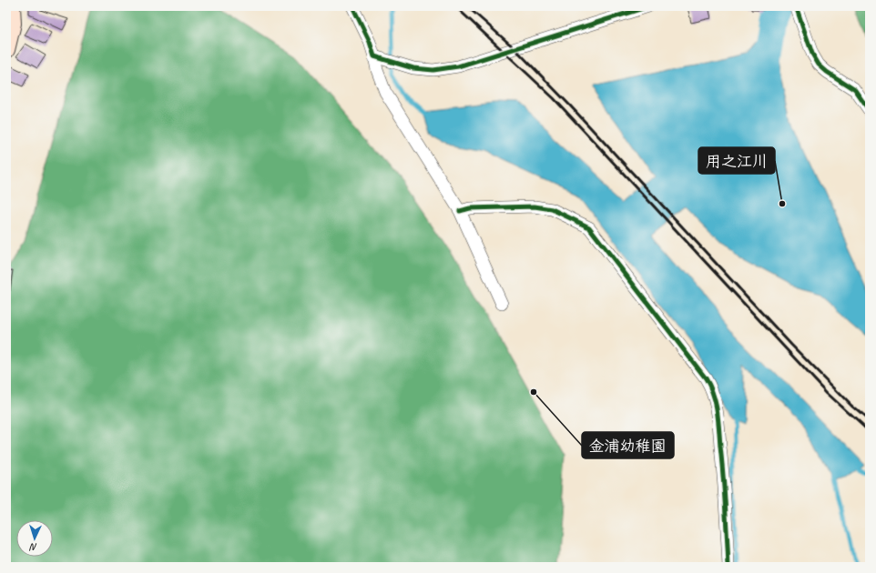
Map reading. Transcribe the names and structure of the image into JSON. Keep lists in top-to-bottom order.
{
  "places": ["用之江川", "金浦幼稚園"],
  "north": "bottom"
}
